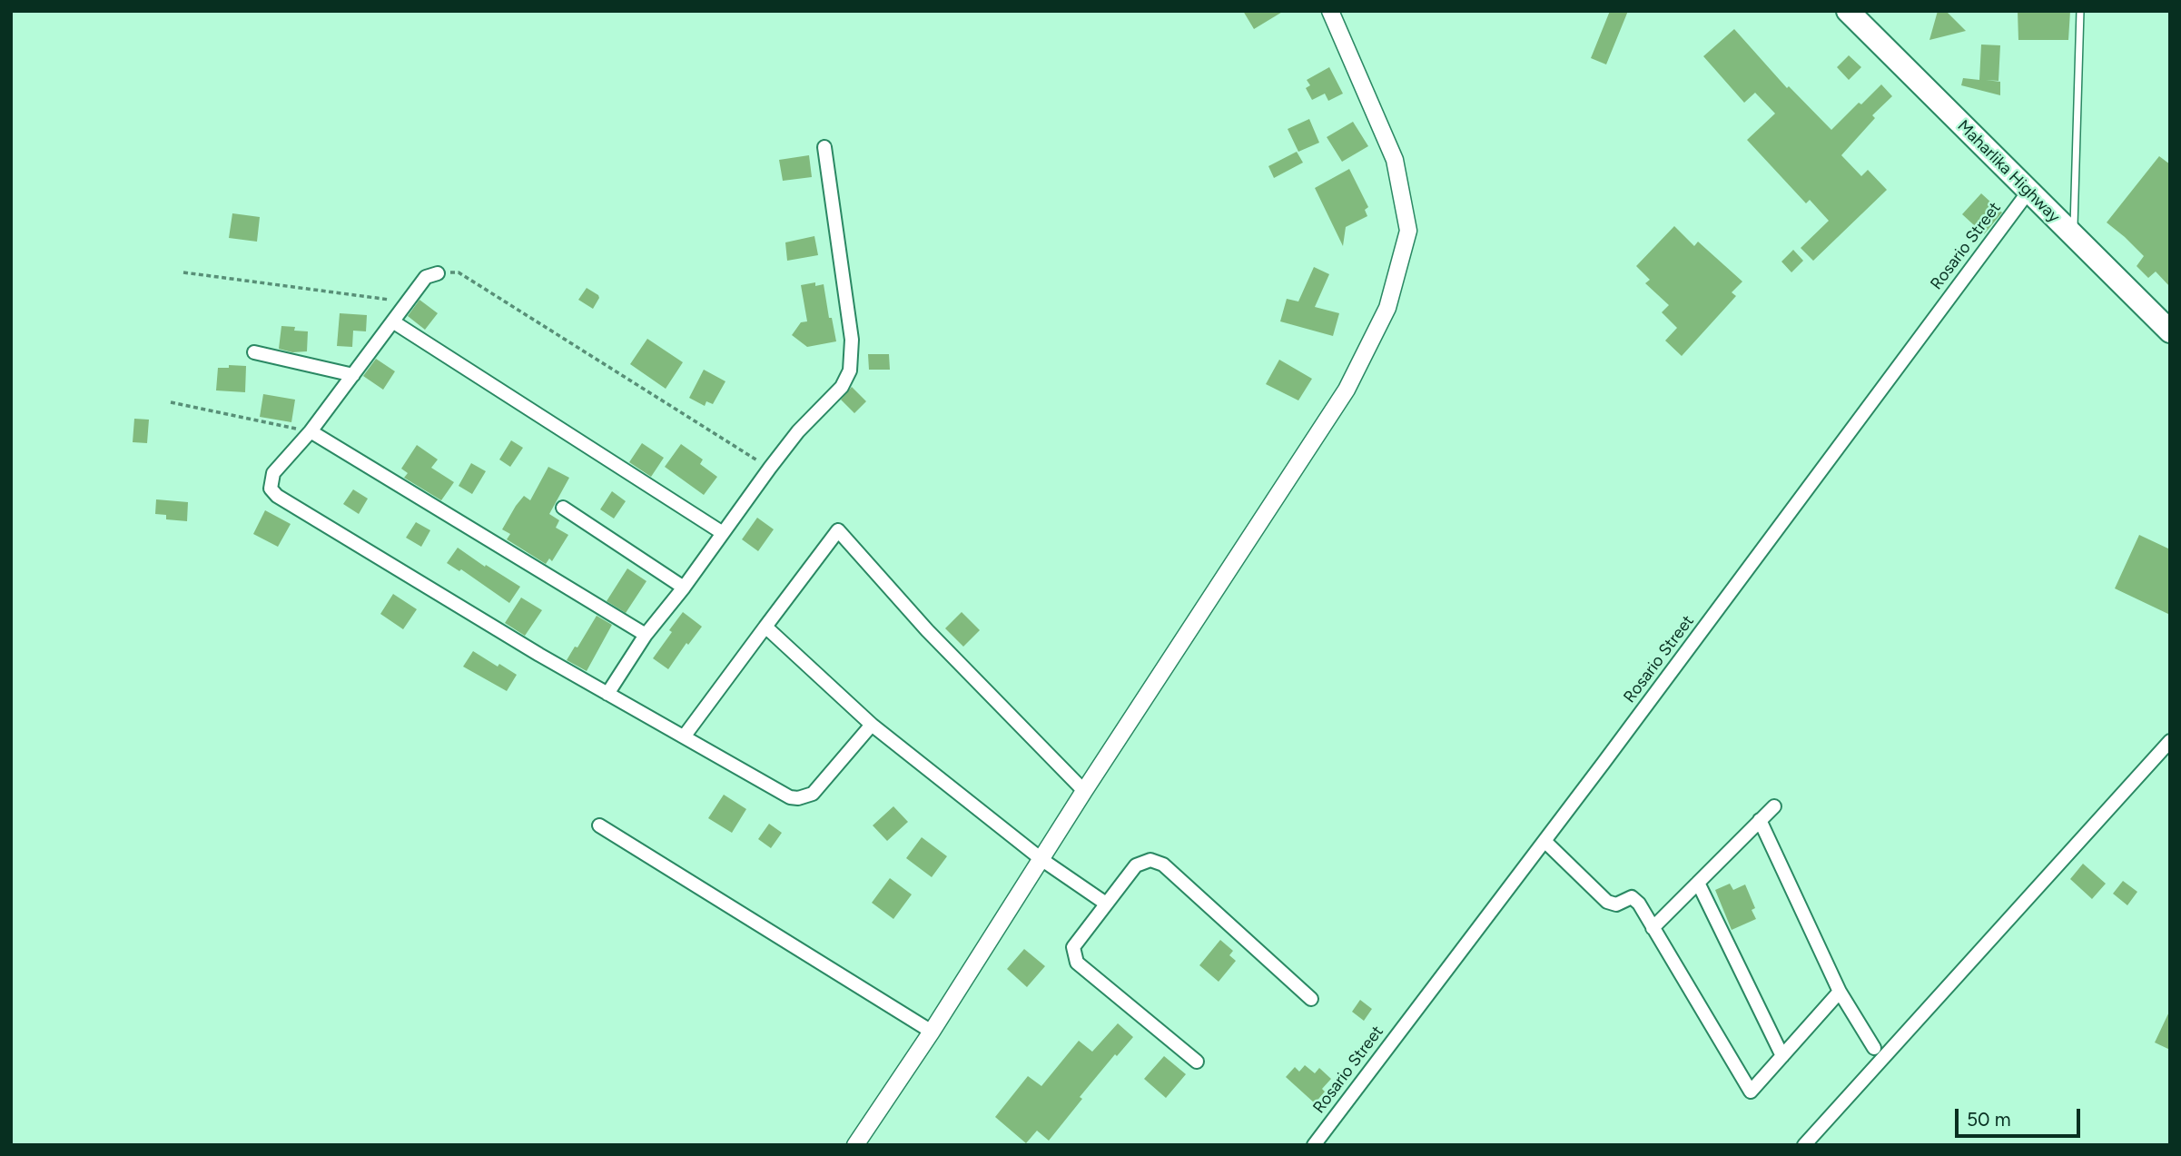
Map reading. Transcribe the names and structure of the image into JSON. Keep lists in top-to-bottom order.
{
  "streets": {
    "highway": ["Maharlika Highway"],
    "street": ["Rosario Street"]
  },
  "crossings": [
    ["Maharlika Highway", "Rosario Street"]
  ],
  "scale_bar": "50 m"
}
